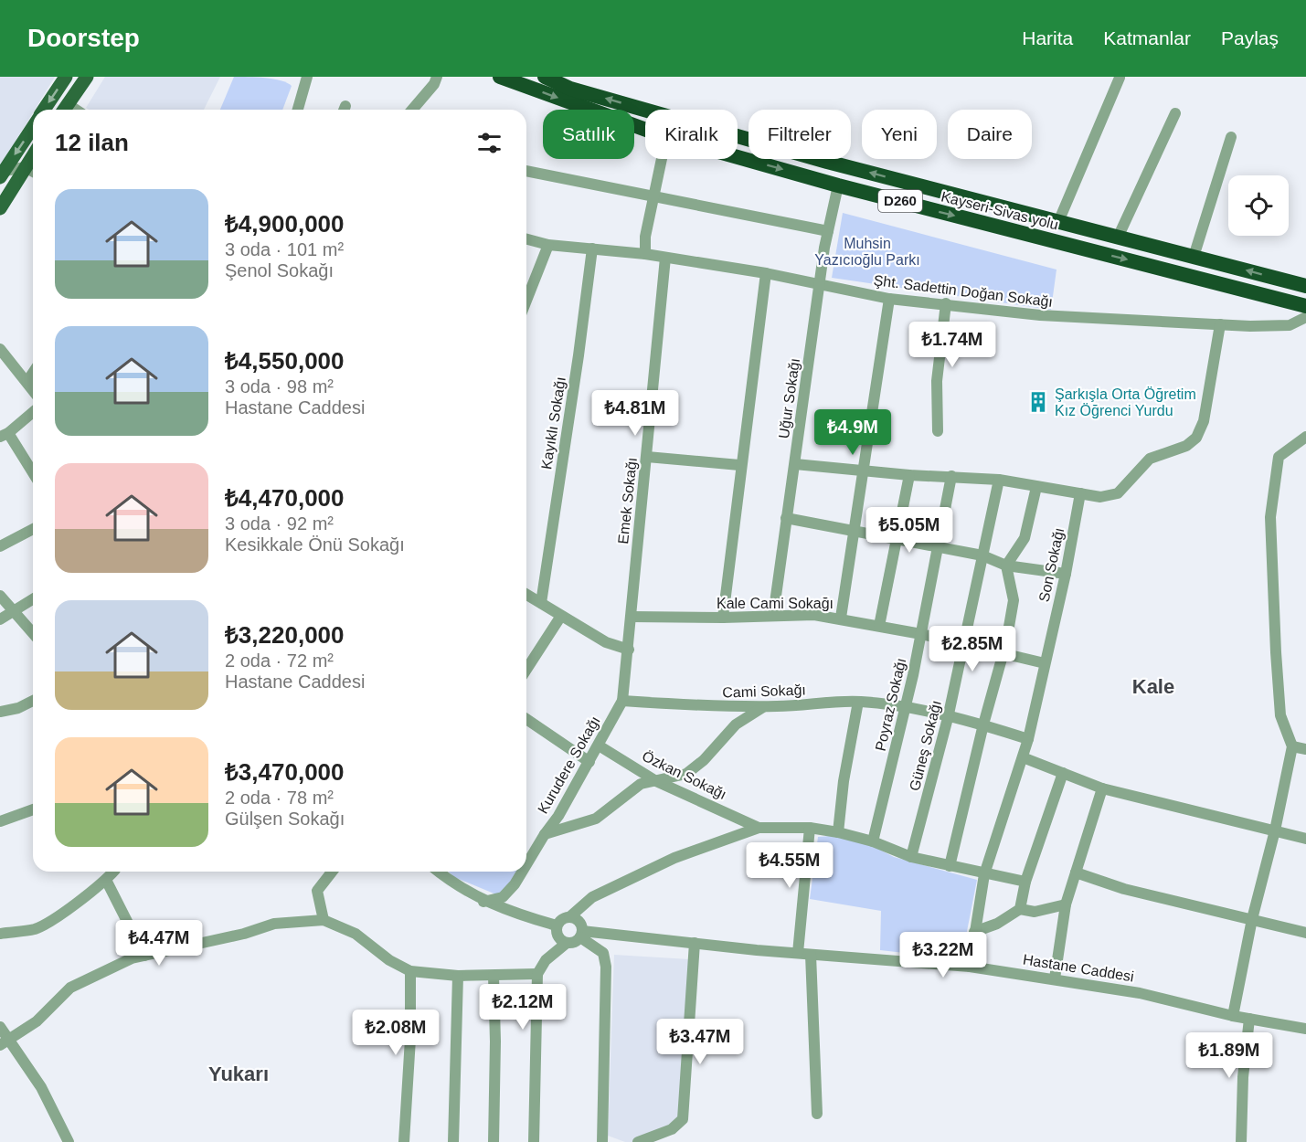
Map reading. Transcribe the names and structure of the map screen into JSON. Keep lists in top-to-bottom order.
{
  "streets": {
    "highway": ["D260", "Kayseri-Sivas yolu"],
    "street": [
      "Şht. Sadettin Doğan Sokağı",
      "Uğur Sokağı",
      "Kayıklı Sokağı",
      "Emek Sokağı",
      "Son Sokağı",
      "Kale Cami Sokağı",
      "Cami Sokağı",
      "Poyraz Sokağı",
      "Güneş Sokağı",
      "Kurudere Sokağı",
      "Özkan Sokağı",
      "Hastane Caddesi"
    ]
  },
  "crossings": [
    ["Kayseri-Sivas yolu", "Uğur Sokağı"],
    ["Şht. Sadettin Doğan Sokağı", "Uğur Sokağı"],
    ["Şht. Sadettin Doğan Sokağı", "Kayıklı Sokağı"],
    ["Şht. Sadettin Doğan Sokağı", "Emek Sokağı"],
    ["Uğur Sokağı", "Kale Cami Sokağı"],
    ["Emek Sokağı", "Kale Cami Sokağı"],
    ["Emek Sokağı", "Kurudere Sokağı"],
    ["Son Sokağı", "Kale Cami Sokağı"],
    ["Son Sokağı", "Cami Sokağı"],
    ["Son Sokağı", "Hastane Caddesi"],
    ["Kale Cami Sokağı", "Poyraz Sokağı"],
    ["Kale Cami Sokağı", "Güneş Sokağı"],
    ["Kale Cami Sokağı", "Kurudere Sokağı"],
    ["Cami Sokağı", "Poyraz Sokağı"],
    ["Cami Sokağı", "Güneş Sokağı"],
    ["Cami Sokağı", "Kurudere Sokağı"],
    ["Kurudere Sokağı", "Özkan Sokağı"]
  ],
  "districts": ["Kale", "Yukarı"],
  "parks": ["Muhsin Yazıcıoğlu Parkı"],
  "places": {
    "building": ["Şarkışla Orta Öğretim Kız Öğrenci Yurdu"]
  },
  "page": {
    "header": "Doorstep",
    "nav": ["Harita", "Katmanlar", "Paylaş"],
    "chip": [
      "Satılık",
      "Kiralık",
      "Filtreler",
      "Yeni",
      "Daire"
    ],
    "heading": "12 ilan",
    "list": [
      {
        "name": "₺4,900,000",
        "note": "3 oda · 101 m² · Şenol Sokağı"
      },
      {
        "name": "₺4,550,000",
        "note": "3 oda · 98 m² · Hastane Caddesi"
      },
      {
        "name": "₺4,470,000",
        "note": "3 oda · 92 m² · Kesikkale Önü Sokağı"
      },
      {
        "name": "₺3,220,000",
        "note": "2 oda · 72 m² · Hastane Caddesi"
      },
      {
        "name": "₺3,470,000",
        "note": "2 oda · 78 m² · Gülşen Sokağı"
      }
    ],
    "price": [
      "₺1.74M",
      "₺4.81M",
      "₺4.9M",
      "₺5.05M",
      "₺2.85M",
      "₺4.55M",
      "₺4.47M",
      "₺3.22M",
      "₺2.12M",
      "₺2.08M",
      "₺3.47M",
      "₺1.89M"
    ]
  }
}
